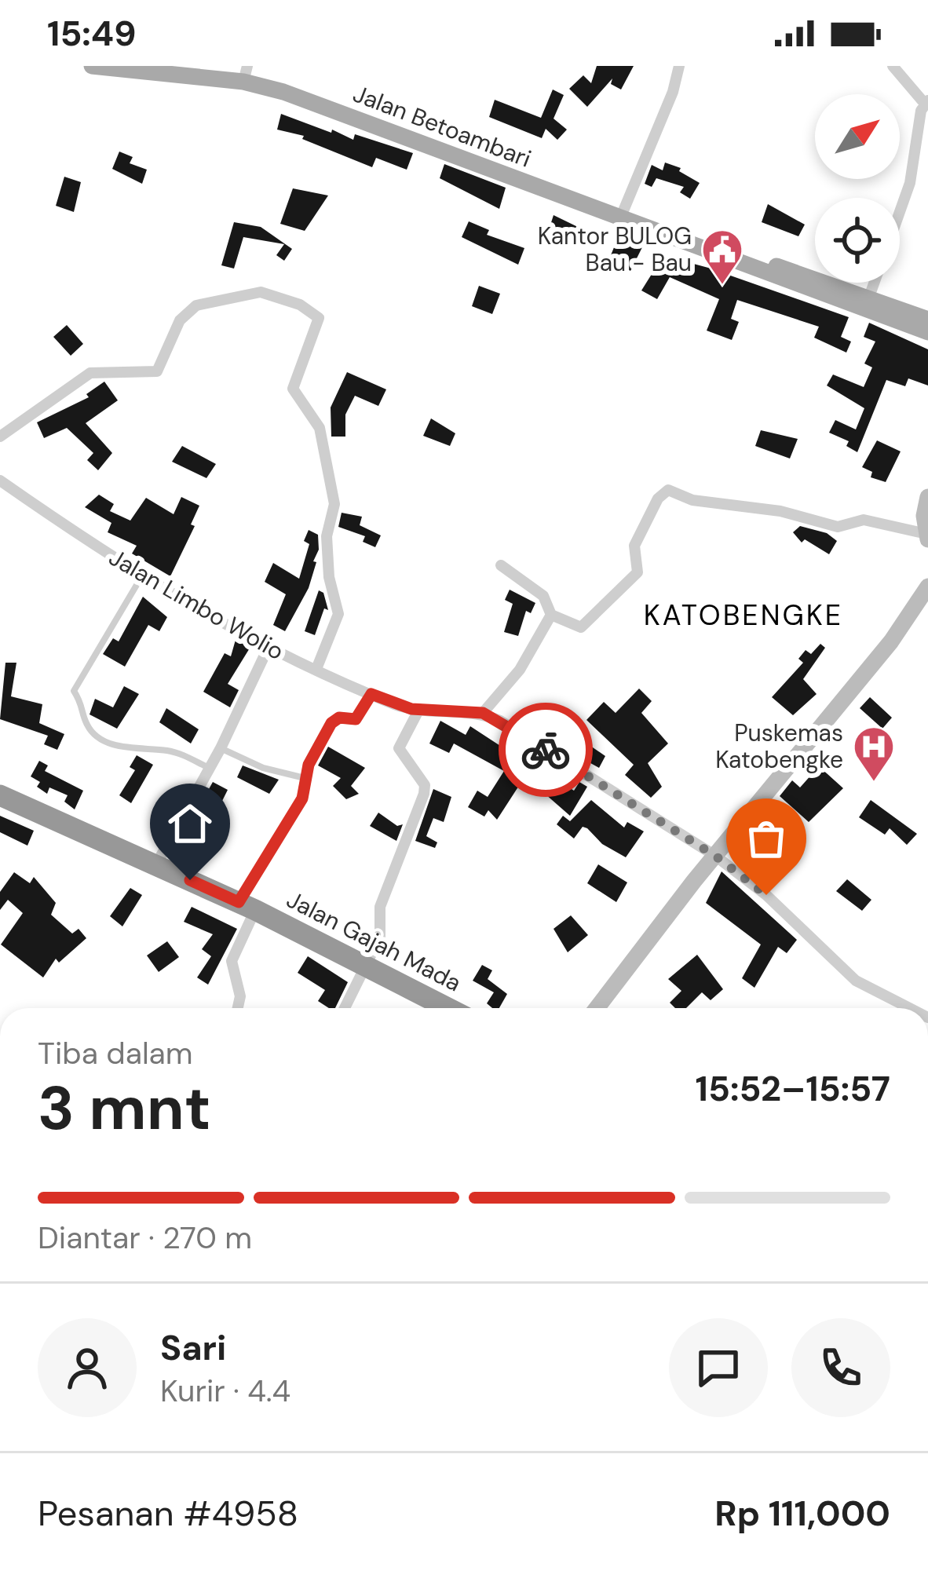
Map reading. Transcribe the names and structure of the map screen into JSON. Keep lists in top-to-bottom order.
{
  "streets": {
    "highway": ["Jalan Gajah Mada"],
    "main road": ["Jalan Betoambari"],
    "street": ["Jalan Limbo Wolio"]
  },
  "districts": ["KATOBENGKE"],
  "places": {
    "public building": ["Kantor BULOG Bau - Bau"],
    "hospital": ["Puskemas Katobengke"]
  },
  "north": "top right",
  "page": {
    "status": "15:49",
    "heading": ["3 mnt", "Tiba dalam", "15:52–15:57"],
    "panel": [
      "Sari",
      "Kurir · 4.4",
      "Pesanan #4958",
      "Rp 111,000"
    ],
    "bar": "Diantar · 270 m"
  }
}
